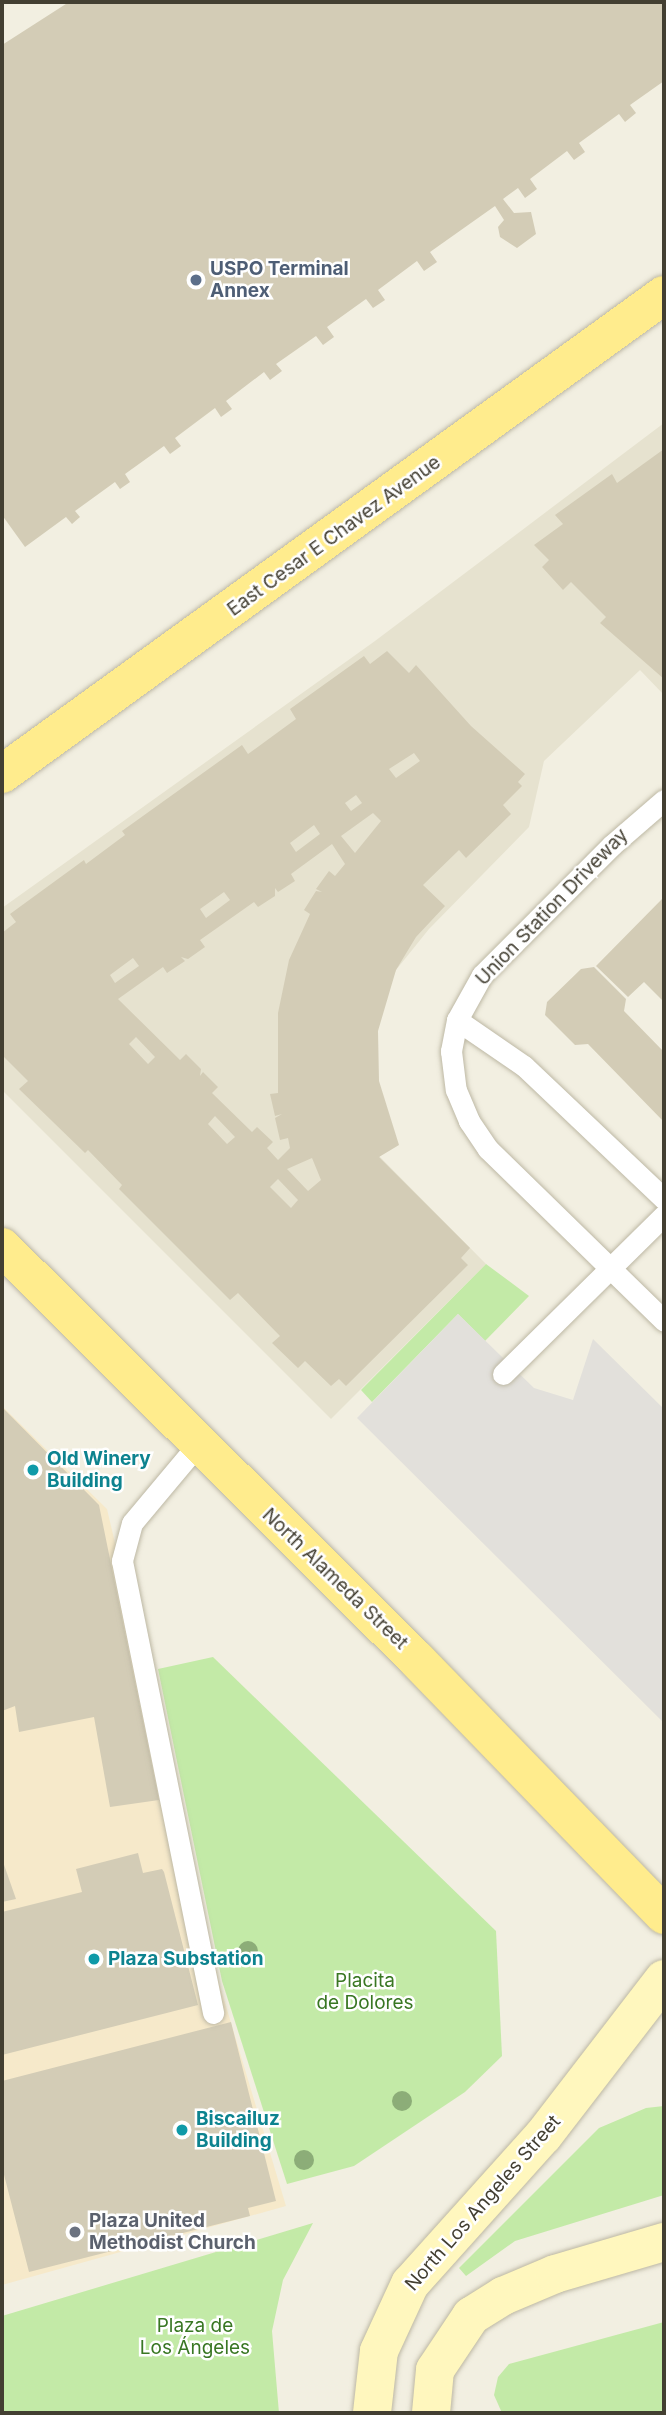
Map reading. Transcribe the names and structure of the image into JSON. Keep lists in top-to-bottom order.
{
  "streets": {
    "main road": ["East Cesar E Chavez Avenue", "North Alameda Street", "North Los Angeles Street"],
    "lane": ["Union Station Driveway"]
  },
  "parks": ["Placita de Dolores", "Plaza de Los Ángeles"],
  "places": [
    "USPO Terminal Annex",
    "Old Winery Building",
    "Plaza Substation",
    "Biscailuz Building",
    "Plaza United Methodist Church"
  ]
}
